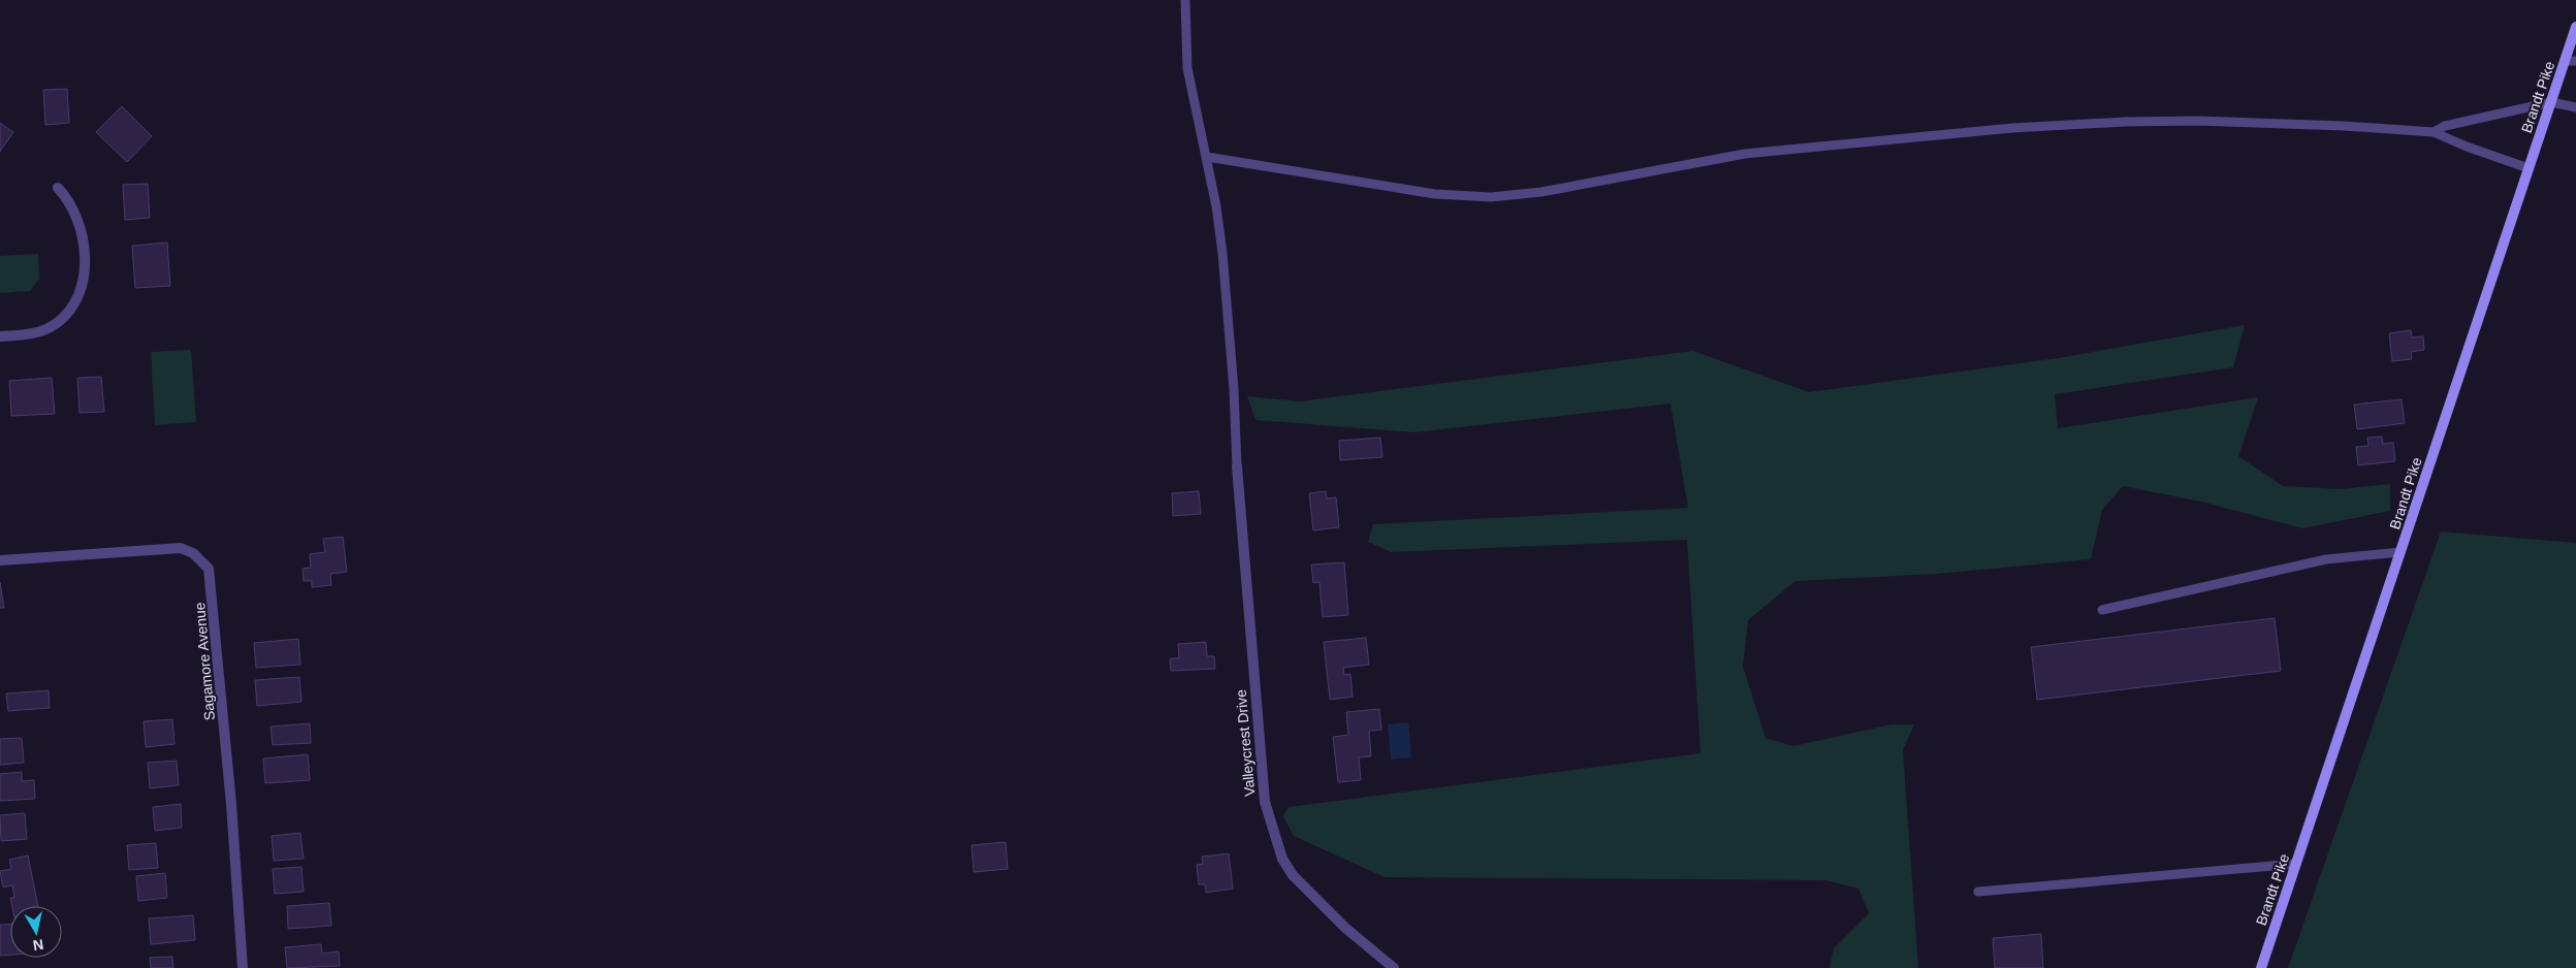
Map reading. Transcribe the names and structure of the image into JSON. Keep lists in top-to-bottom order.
{
  "streets": {
    "main road": ["Brandt Pike"],
    "street": ["Sagamore Avenue", "Valleycrest Drive"]
  },
  "north": "bottom"
}
